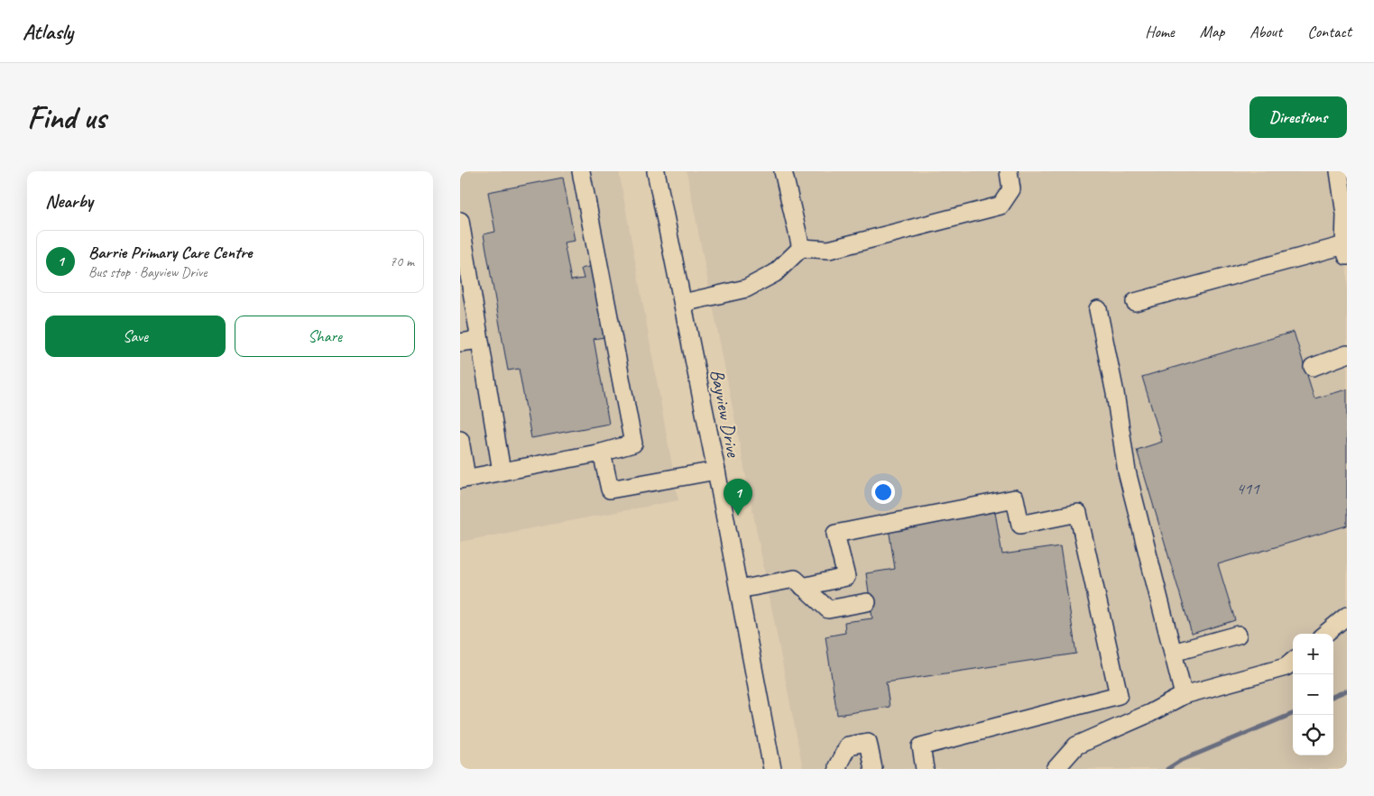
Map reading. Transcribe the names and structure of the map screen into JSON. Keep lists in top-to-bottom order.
{
  "streets": {
    "street": ["Bayview Drive"]
  },
  "house_numbers": ["411"],
  "page": {
    "header": "Atlasly",
    "nav": [
      "Home",
      "Map",
      "About",
      "Contact"
    ],
    "buttons": [
      "Directions",
      ["Save", "Share"]
    ],
    "title": "Find us",
    "heading": "Nearby",
    "list": [
      {
        "mark": "1",
        "name": "Barrie Primary Care Centre",
        "note": "Bus stop · Bayview Drive",
        "value": "70 m"
      }
    ],
    "pins": "1",
    "map_buttons": ["+", "−"]
  }
}
